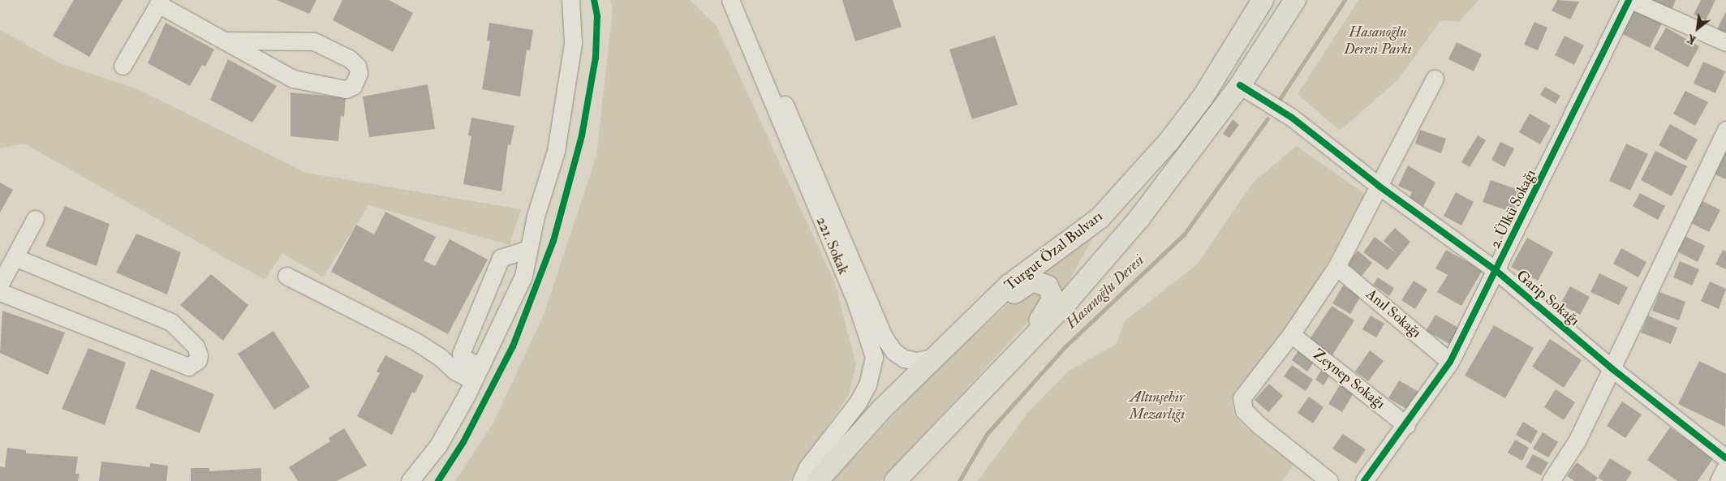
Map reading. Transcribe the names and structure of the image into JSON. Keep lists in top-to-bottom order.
{
  "streets": {
    "main road": ["Turgut Özal Bulvarı"],
    "street": [
      "2. Ülkü Sokağı",
      "221. Sokak",
      "Garip Sokağı",
      "Anıl Sokağı",
      "Zeynep Sokağı"
    ]
  },
  "crossings": [
    ["2. Ülkü Sokağı", "Garip Sokağı"],
    ["2. Ülkü Sokağı", "Anıl Sokağı"],
    ["2. Ülkü Sokağı", "Zeynep Sokağı"],
    ["221. Sokak", "Turgut Özal Bulvarı"]
  ],
  "water": ["Hasanoğlu Deresi"],
  "parks": ["Hasanoğlu Deresi Parkı", "Altınşehir Mezarlığı"],
  "north": "bottom left"
}
